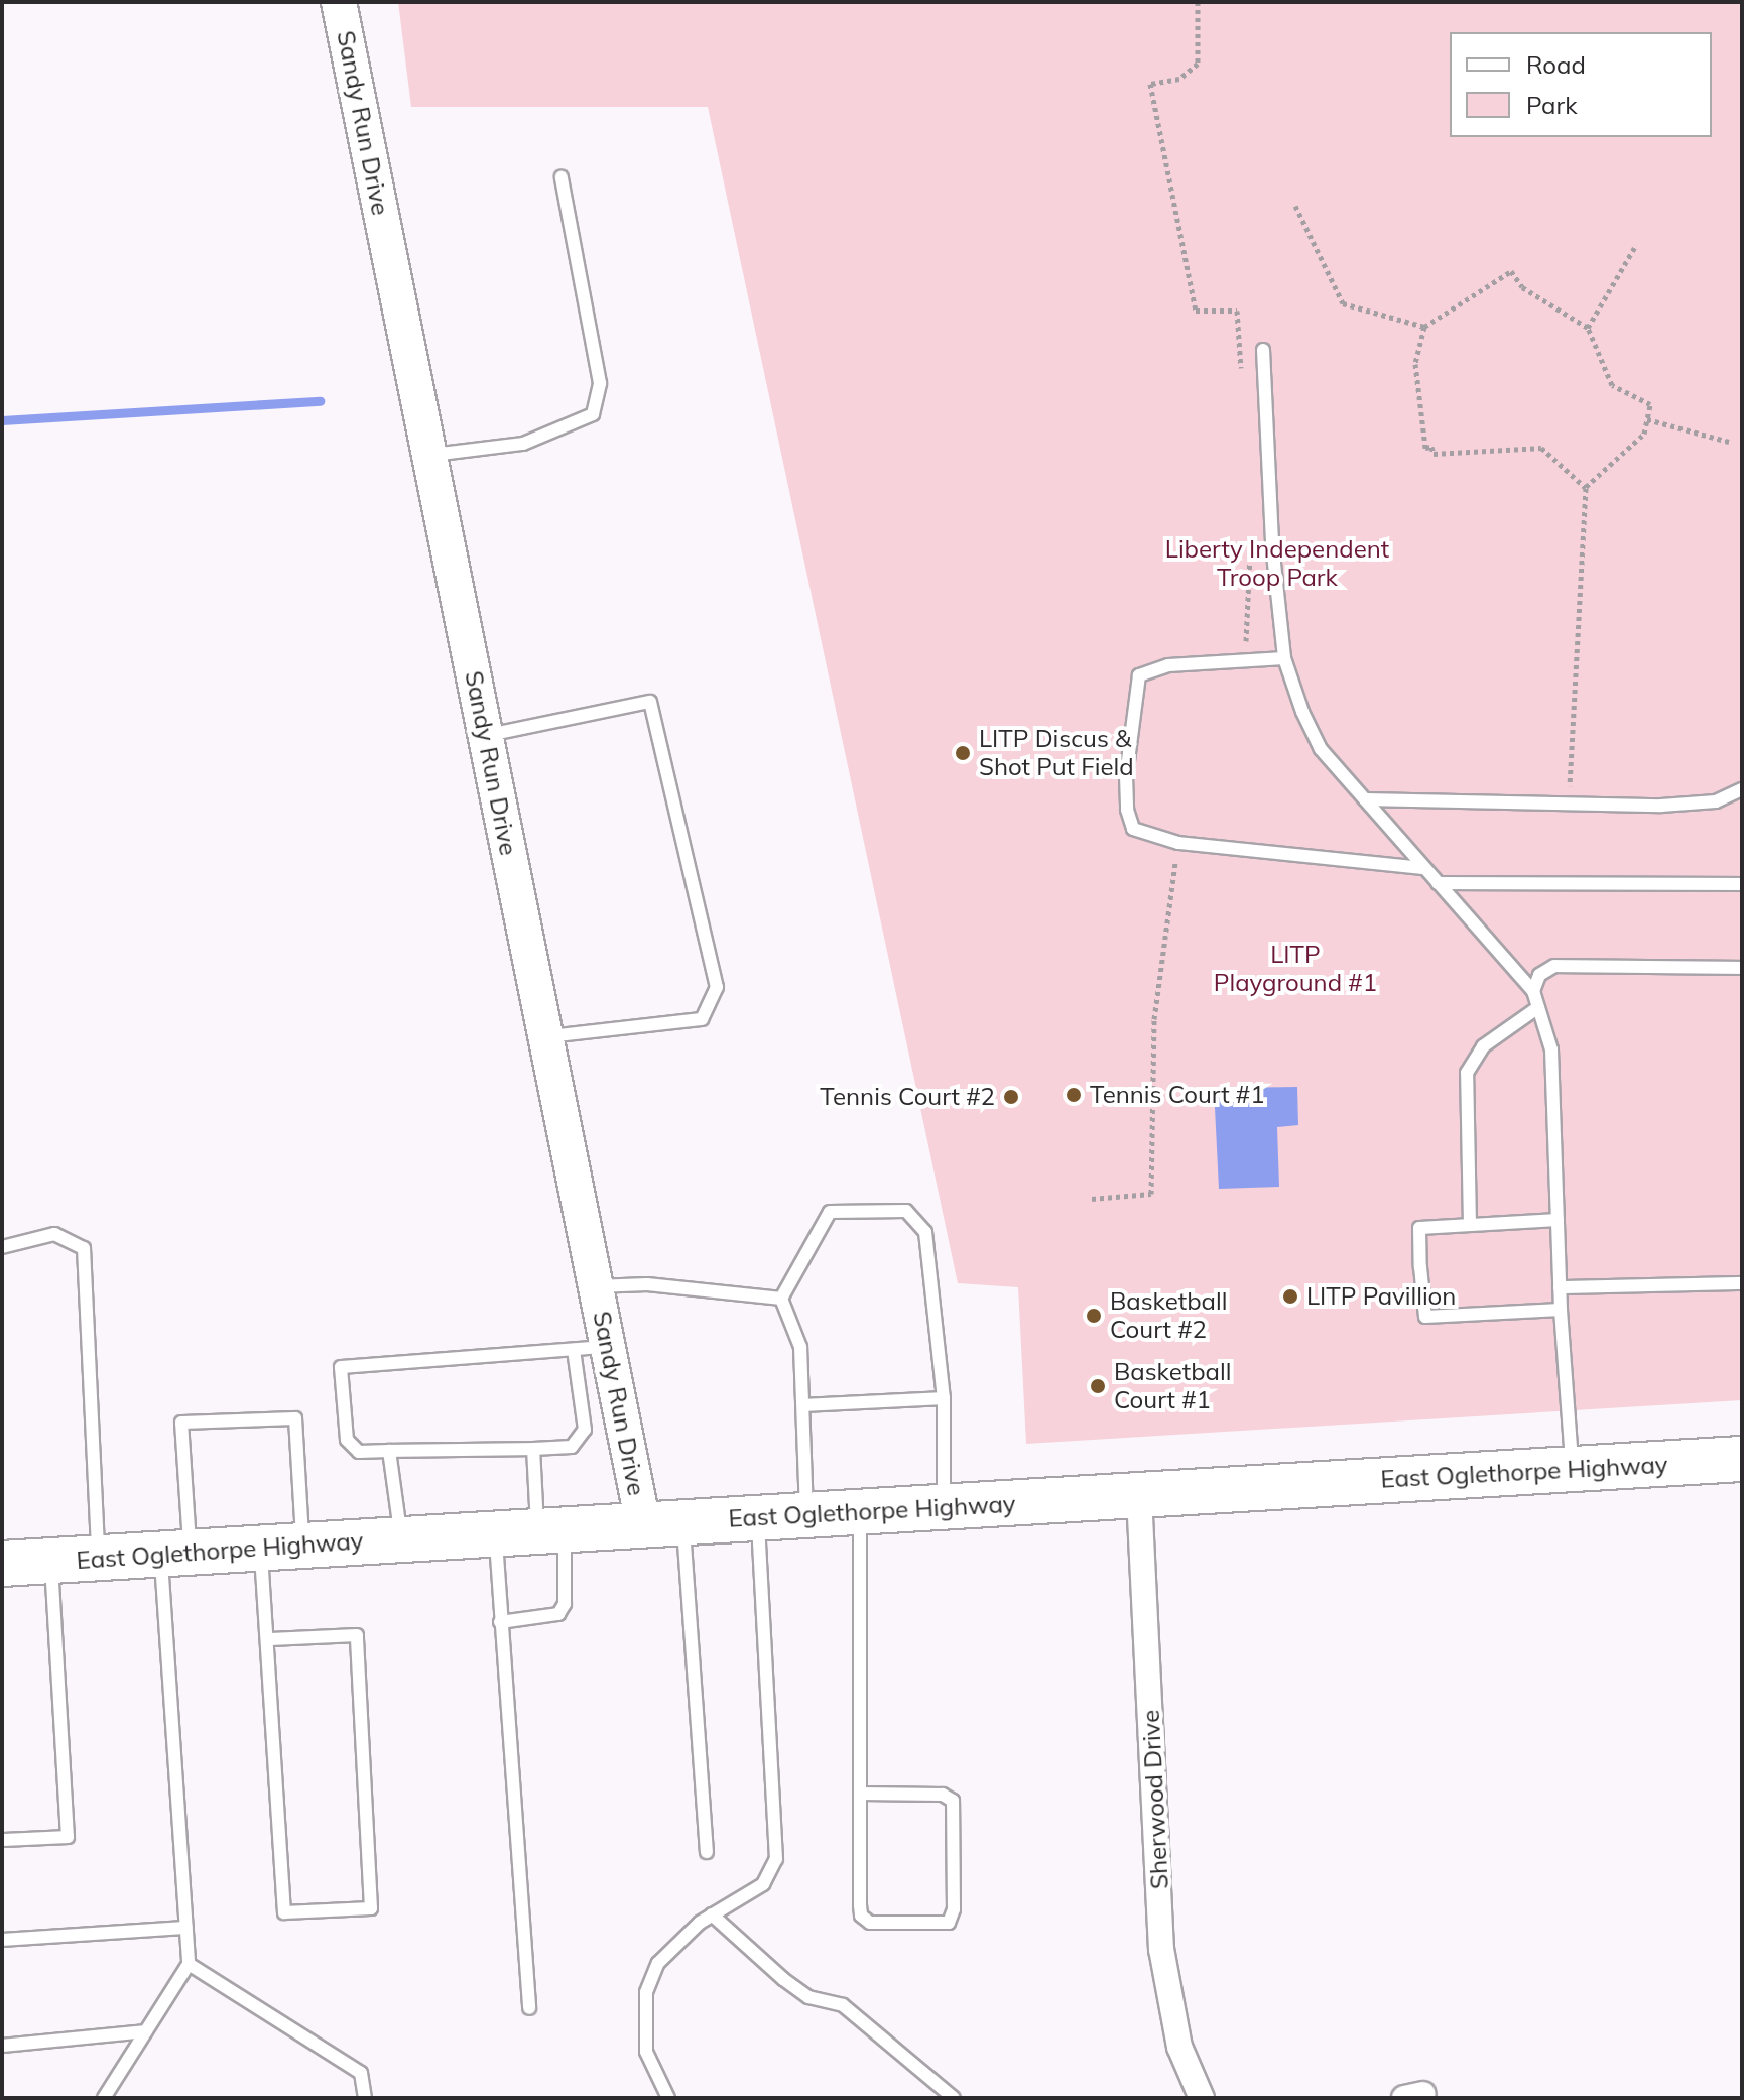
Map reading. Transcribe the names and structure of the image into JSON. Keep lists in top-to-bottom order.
{
  "streets": {
    "highway": ["East Oglethorpe Highway"],
    "street": ["Sandy Run Drive", "Sherwood Drive"]
  },
  "crossings": [
    ["Sandy Run Drive", "East Oglethorpe Highway"],
    ["East Oglethorpe Highway", "Sherwood Drive"]
  ],
  "parks": ["Liberty Independent Troop Park", "LITP Playground #1"],
  "places": [
    "LITP Discus & Shot Put Field",
    "Tennis Court #1",
    "Tennis Court #2",
    "LITP Pavillion",
    "Basketball Court #2",
    "Basketball Court #1"
  ],
  "legend": ["Road", "Park"]
}
